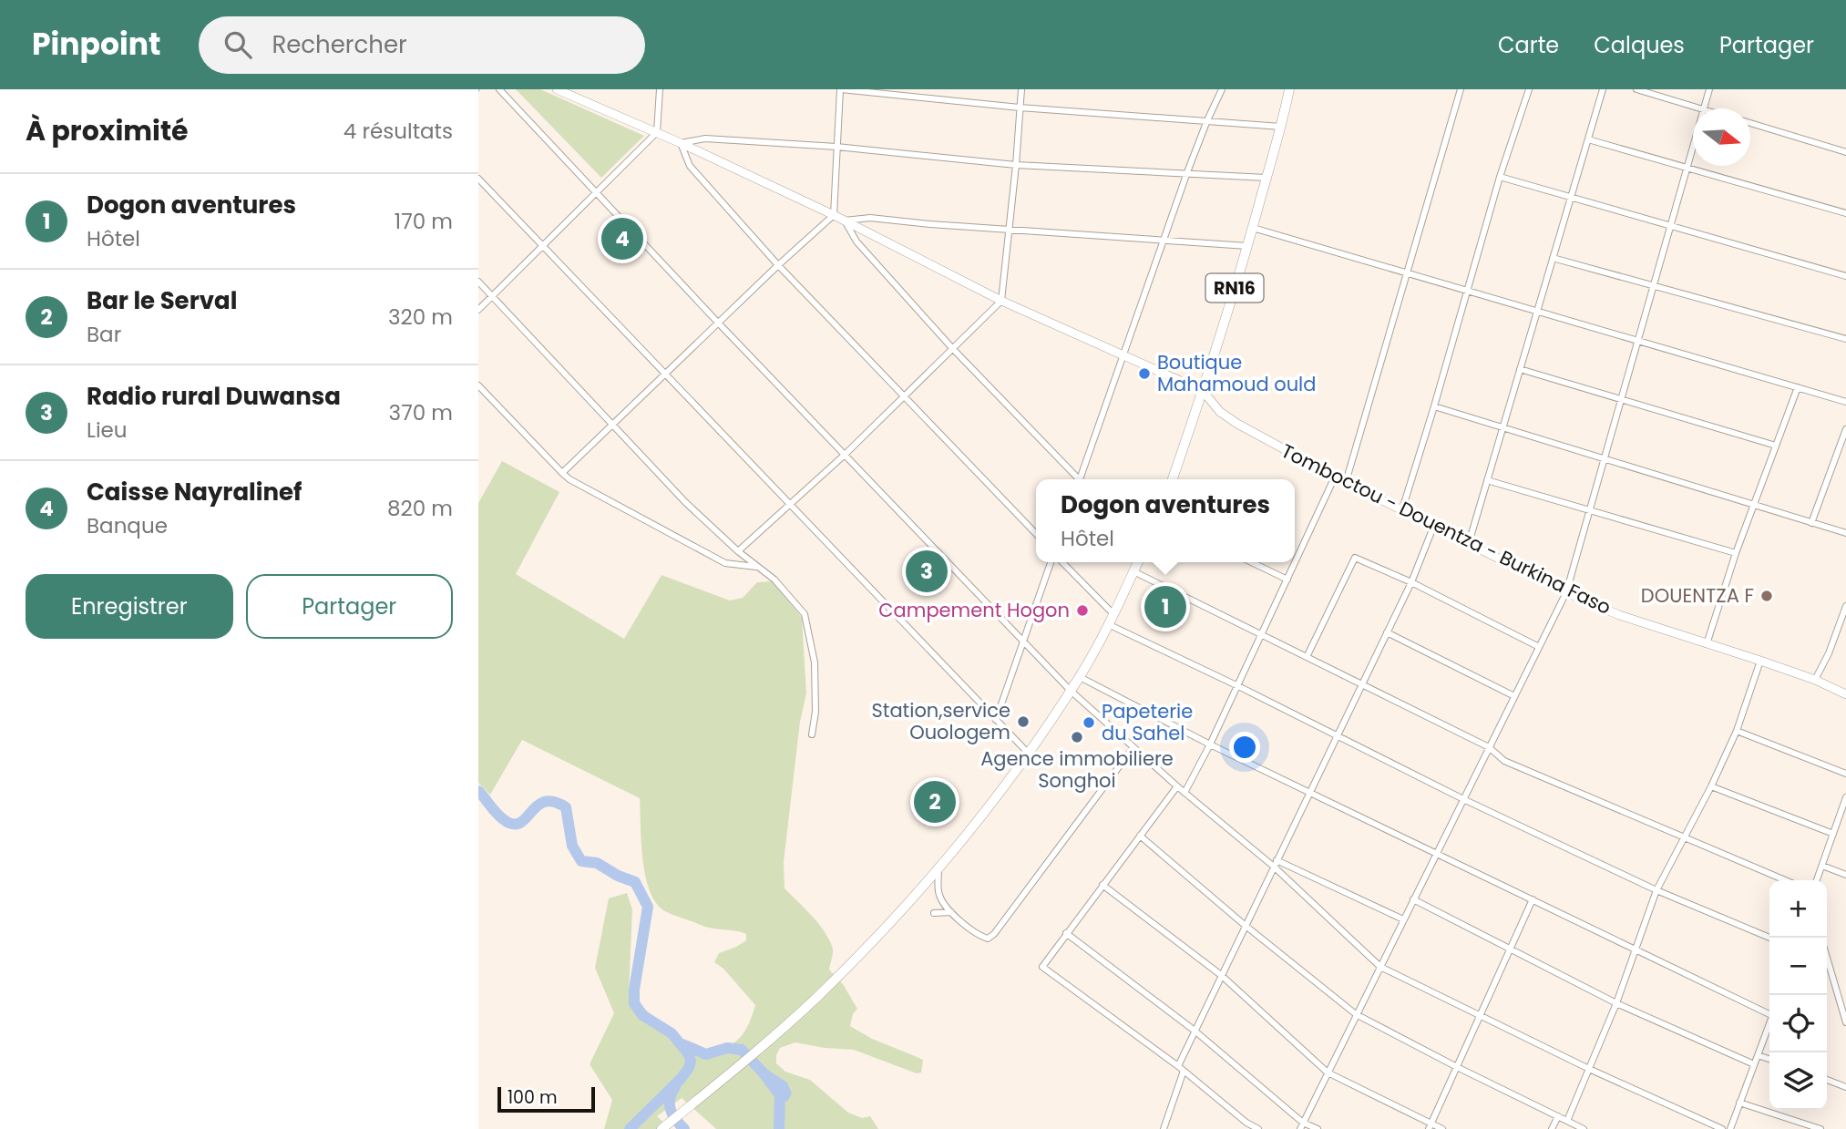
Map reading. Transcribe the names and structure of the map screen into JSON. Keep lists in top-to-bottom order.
{
  "streets": {
    "main road": ["RN16", "Tomboctou - Douentza - Burkina Faso"]
  },
  "crossings": [
    ["RN16", "Tomboctou - Douentza - Burkina Faso"]
  ],
  "places": [
    "Boutique Mahamoud ould",
    "DOUENTZA F",
    "Campement Hogon",
    "Station,service Ouologem",
    "Papeterie du Sahel",
    "Agence immobiliere Songhoi"
  ],
  "scale_bar": "100 m",
  "north": "right",
  "page": {
    "header": "Pinpoint",
    "search": "Rechercher",
    "nav": ["Carte", "Calques", "Partager"],
    "heading": ["À proximité", "4 résultats"],
    "list": [
      {
        "mark": "1",
        "name": "Dogon aventures",
        "note": "Hôtel",
        "value": "170 m"
      },
      {
        "mark": "2",
        "name": "Bar le Serval",
        "note": "Bar",
        "value": "320 m"
      },
      {
        "mark": "3",
        "name": "Radio rural Duwansa",
        "note": "Lieu",
        "value": "370 m"
      },
      {
        "mark": "4",
        "name": "Caisse Nayralinef",
        "note": "Banque",
        "value": "820 m"
      }
    ],
    "pins": [
      "4",
      "3",
      "1",
      "2"
    ],
    "popup": ["Dogon aventures", "Hôtel"],
    "buttons": ["Enregistrer", "Partager"],
    "map_buttons": ["+", "−"],
    "scale": "100 m"
  }
}
